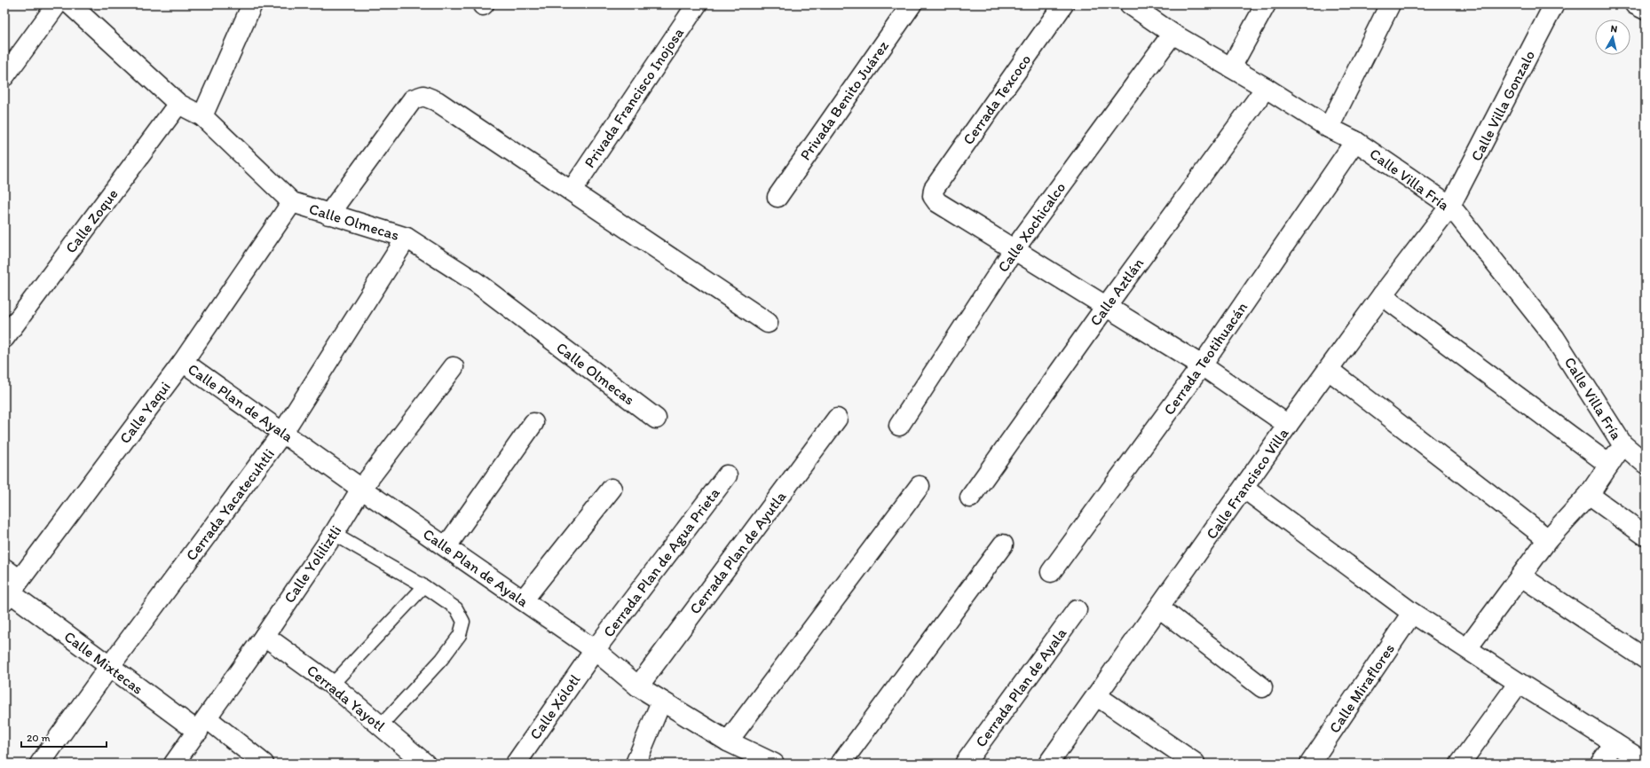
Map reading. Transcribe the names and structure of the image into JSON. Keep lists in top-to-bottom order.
{
  "streets": {
    "street": [
      "Privada Francisco Inojosa",
      "Cerrada Texcoco",
      "Privada Benito Juárez",
      "Calle Villa Gonzalo",
      "Calle Villa Fría",
      "Calle Zoque",
      "Calle Olmecas",
      "Calle Xochicalco",
      "Calle Aztlán",
      "Cerrada Teotihuacán",
      "Calle Plan de Ayala",
      "Calle Yaqui",
      "Calle Francisco Villa",
      "Cerrada Yacatecuhtli",
      "Cerrada Plan de Ayutla",
      "Cerrada Plan de Agua Prieta",
      "Calle Yoliliztli",
      "Calle Mixtecas",
      "Cerrada Plan de Ayala",
      "Calle Miraflores",
      "Cerrada Yayotl",
      "Calle Xólotl"
    ]
  },
  "crossings": [
    ["Cerrada Texcoco", "Calle Xochicalco"],
    ["Calle Villa Gonzalo", "Calle Villa Fría"],
    ["Calle Villa Gonzalo", "Calle Francisco Villa"],
    ["Calle Villa Fría", "Calle Xochicalco"],
    ["Calle Villa Fría", "Calle Aztlán"],
    ["Calle Villa Fría", "Cerrada Teotihuacán"],
    ["Calle Villa Fría", "Calle Francisco Villa"],
    ["Calle Zoque", "Calle Olmecas"],
    ["Calle Olmecas", "Calle Yaqui"],
    ["Calle Olmecas", "Cerrada Yacatecuhtli"],
    ["Calle Plan de Ayala", "Calle Yaqui"],
    ["Calle Plan de Ayala", "Cerrada Yacatecuhtli"],
    ["Calle Plan de Ayala", "Cerrada Plan de Ayutla"],
    ["Calle Plan de Ayala", "Cerrada Plan de Agua Prieta"],
    ["Calle Plan de Ayala", "Calle Yoliliztli"],
    ["Calle Plan de Ayala", "Calle Xólotl"],
    ["Calle Yaqui", "Calle Mixtecas"],
    ["Cerrada Yacatecuhtli", "Calle Mixtecas"],
    ["Cerrada Plan de Agua Prieta", "Calle Xólotl"],
    ["Calle Yoliliztli", "Calle Mixtecas"],
    ["Calle Yoliliztli", "Cerrada Yayotl"]
  ],
  "scale_bar": "20 m",
  "north": "top"
}
